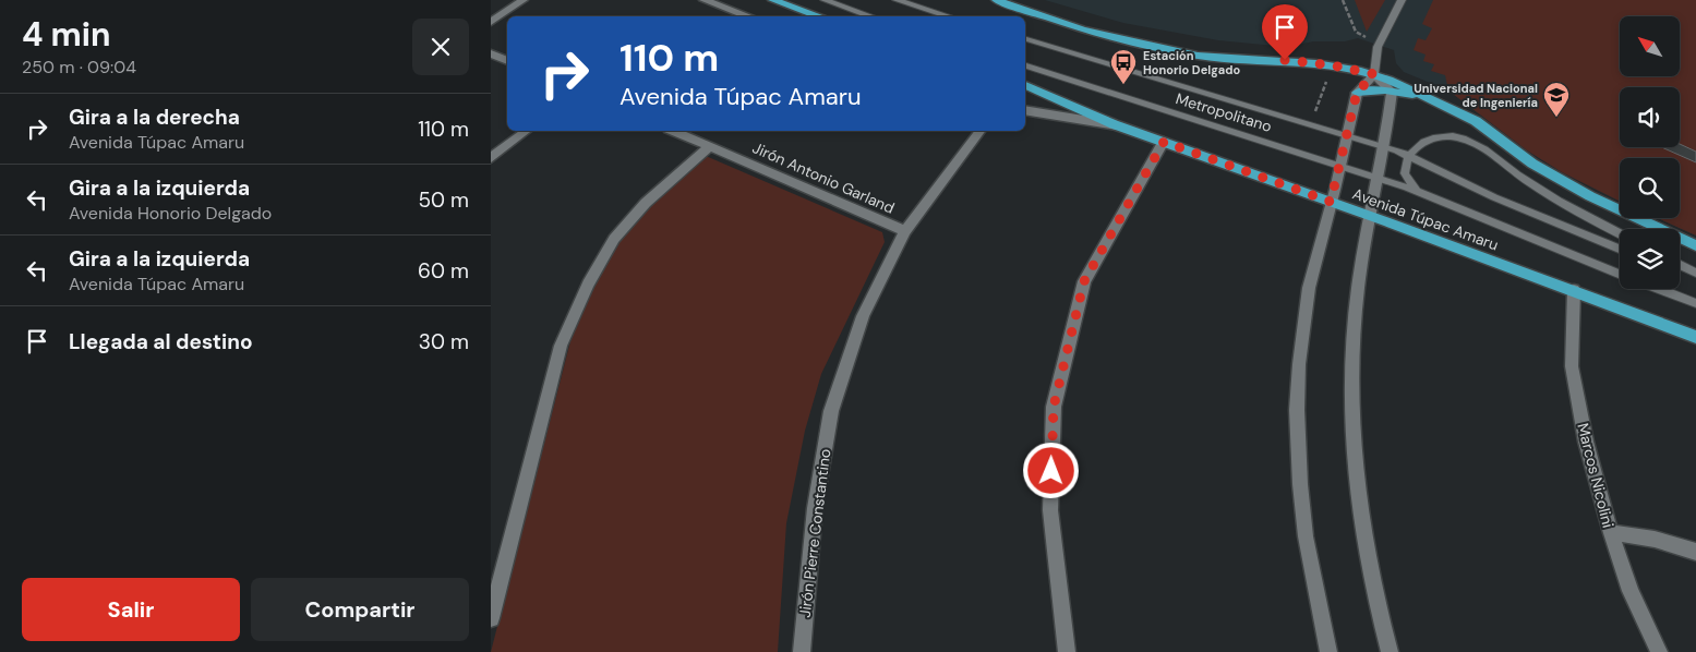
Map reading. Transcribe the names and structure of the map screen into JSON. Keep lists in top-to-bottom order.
{
  "streets": {
    "main road": ["Avenida Túpac Amaru"],
    "street": ["Jirón Antonio Garland", "Marcos Nicolini", "Jirón Pierre Constantino"],
    "lane": ["Metropolitano"]
  },
  "crossings": [
    ["Jirón Antonio Garland", "Jirón Pierre Constantino"],
    ["Avenida Túpac Amaru", "Marcos Nicolini"]
  ],
  "places": {
    "bus stop": ["Estación Honorio Delgado"],
    "school or university": ["Universidad Nacional de Ingeniería"]
  },
  "north": "top left",
  "page": {
    "heading": ["4 min", "250 m · 09:04"],
    "turn": ["110 m", "Avenida Túpac Amaru"],
    "list": [
      {
        "name": "Gira a la derecha",
        "note": "Avenida Túpac Amaru",
        "value": "110 m"
      },
      {
        "name": "Gira a la izquierda",
        "note": "Avenida Honorio Delgado",
        "value": "50 m"
      },
      {
        "name": "Gira a la izquierda",
        "note": "Avenida Túpac Amaru",
        "value": "60 m"
      },
      {
        "name": "Llegada al destino",
        "value": "30 m"
      }
    ],
    "buttons": ["Salir", "Compartir"]
  }
}
